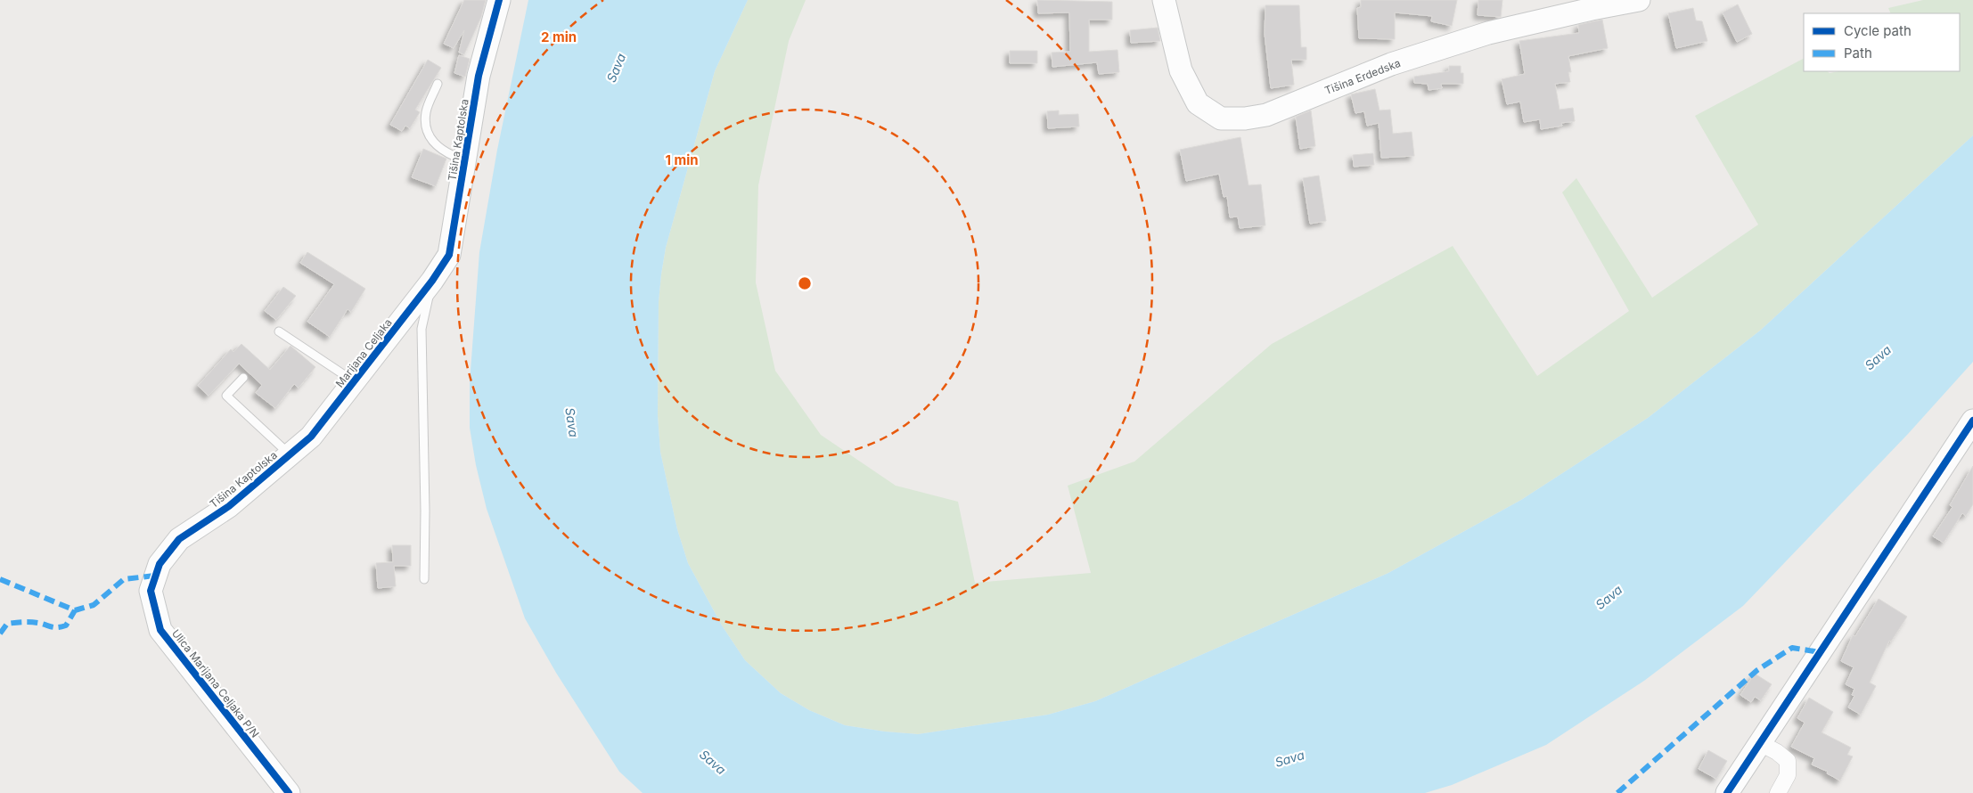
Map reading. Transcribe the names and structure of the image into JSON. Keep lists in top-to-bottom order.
{
  "streets": {
    "main road": [
      "Tišina Erdedska",
      "Tišina Kaptolska",
      "Marijana Celjaka",
      "Ulica Marijana Celjaka P/N"
    ]
  },
  "crossings": [
    ["Tišina Kaptolska", "Marijana Celjaka"],
    ["Tišina Kaptolska", "Ulica Marijana Celjaka P/N"]
  ],
  "water": ["Sava"],
  "legend": ["Cycle path", "Path"],
  "rings": ["2 min", "1 min"]
}
